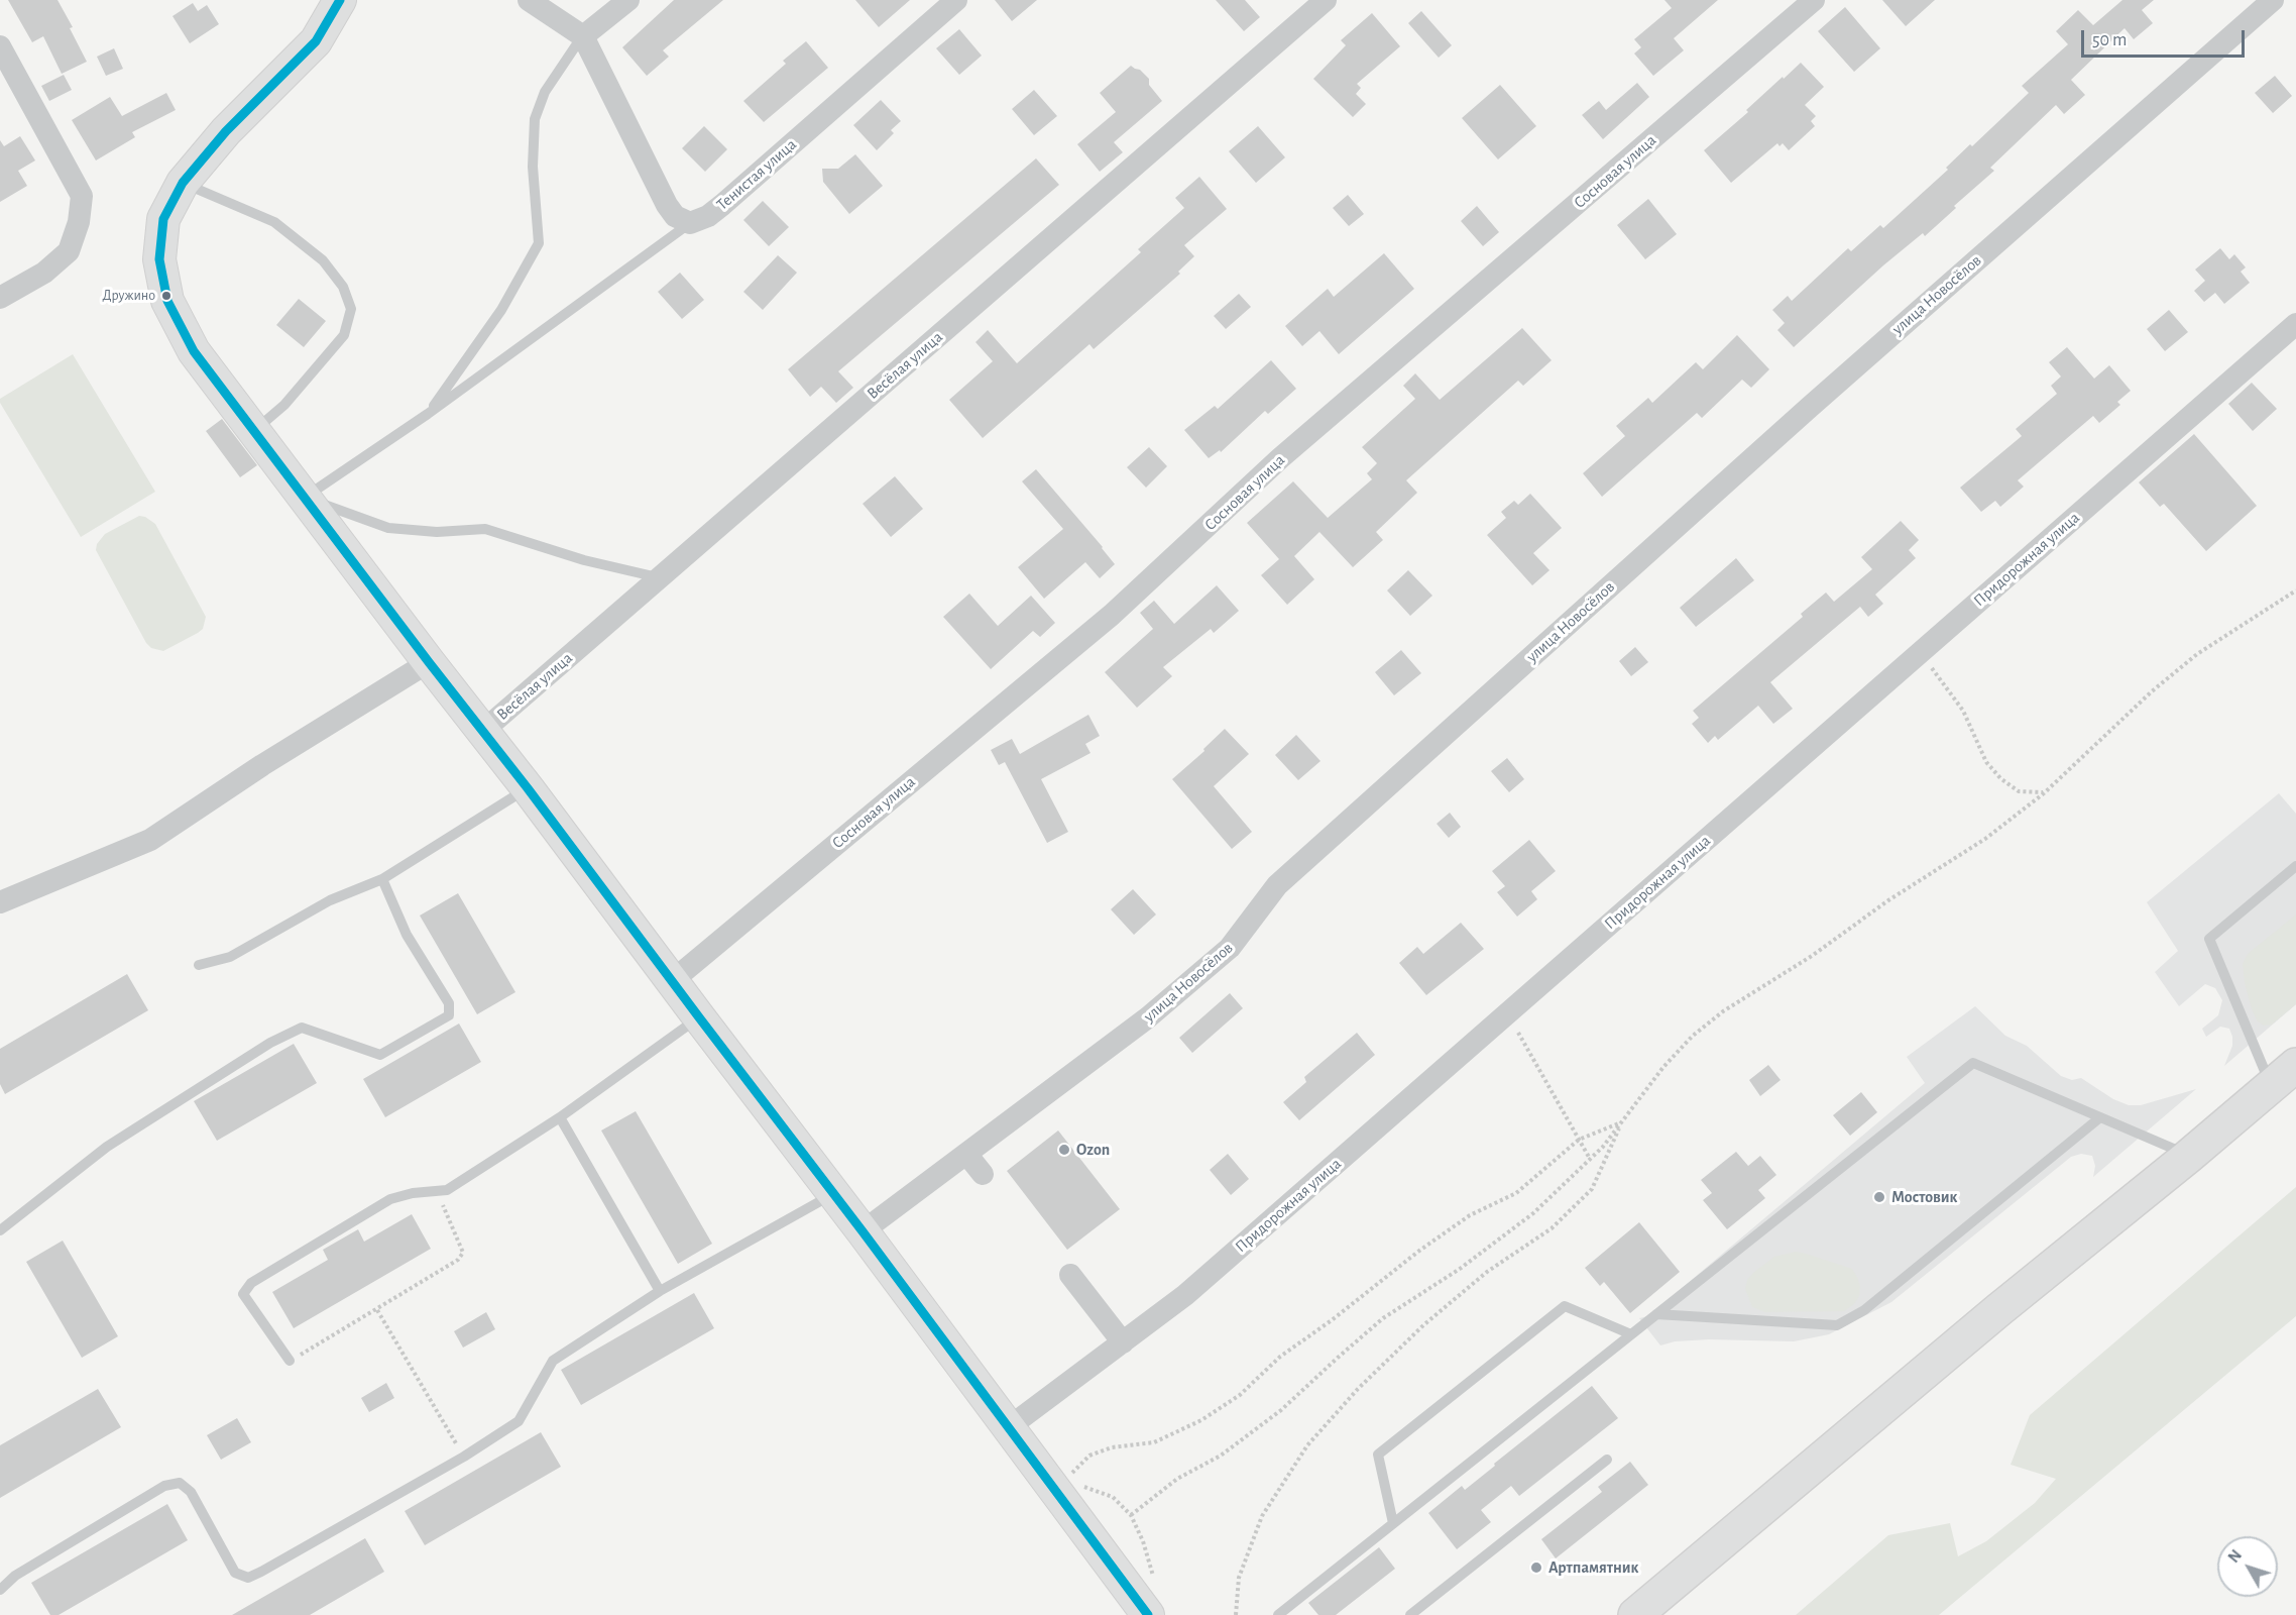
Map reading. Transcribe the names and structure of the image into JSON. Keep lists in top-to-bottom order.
{
  "streets": {
    "street": [
      "Сосновая улица",
      "Тенистая улица",
      "улица Новосёлов",
      "Весёлая улица",
      "Придорожная улица"
    ]
  },
  "places": [
    "Дружино",
    "Ozon",
    "Мостовик",
    "Артпамятник"
  ],
  "scale_bar": "50 m",
  "north": "top left"
}
